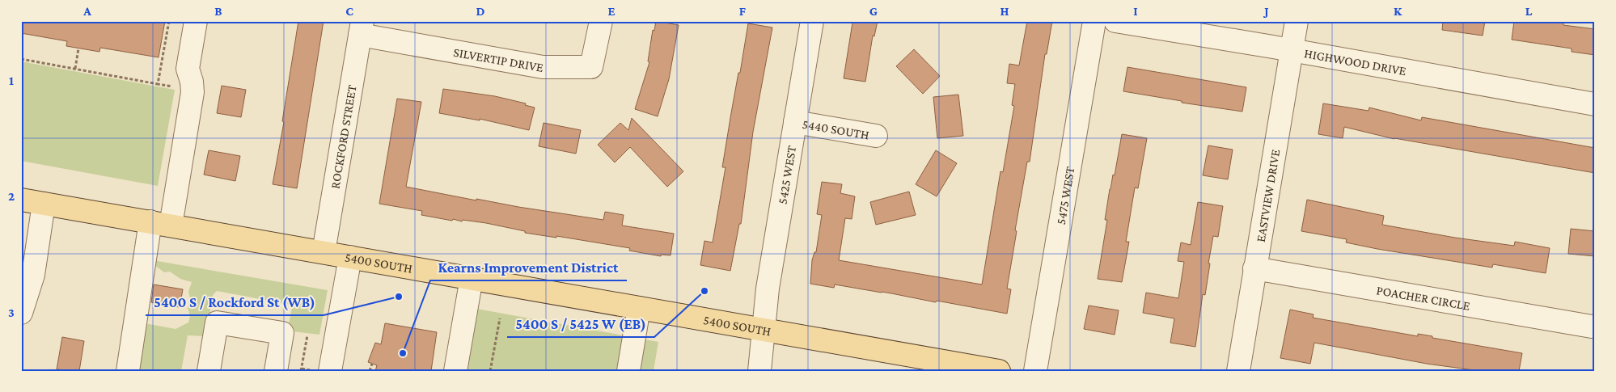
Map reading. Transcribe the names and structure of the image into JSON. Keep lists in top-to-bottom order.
{
  "streets": {
    "main road": ["5400 SOUTH"],
    "street": [
      "SILVERTIP DRIVE",
      "HIGHWOOD DRIVE",
      "5440 SOUTH",
      "ROCKFORD STREET",
      "5425 WEST",
      "5475 WEST",
      "EASTVIEW DRIVE",
      "POACHER CIRCLE"
    ]
  },
  "crossings": [
    ["SILVERTIP DRIVE", "ROCKFORD STREET"],
    ["HIGHWOOD DRIVE", "EASTVIEW DRIVE"],
    ["5440 SOUTH", "5425 WEST"],
    ["ROCKFORD STREET", "5400 SOUTH"],
    ["5425 WEST", "5400 SOUTH"],
    ["EASTVIEW DRIVE", "POACHER CIRCLE"]
  ],
  "places": ["5400 S / 5425 W (EB)", "5400 S / Rockford St (WB)", "Kearns Improvement District"],
  "grid": {
    "columns": [
      "A",
      "B",
      "C",
      "D",
      "E",
      "F",
      "G",
      "H",
      "I",
      "J",
      "K",
      "L"
    ],
    "rows": ["1", "2", "3"]
  }
}
